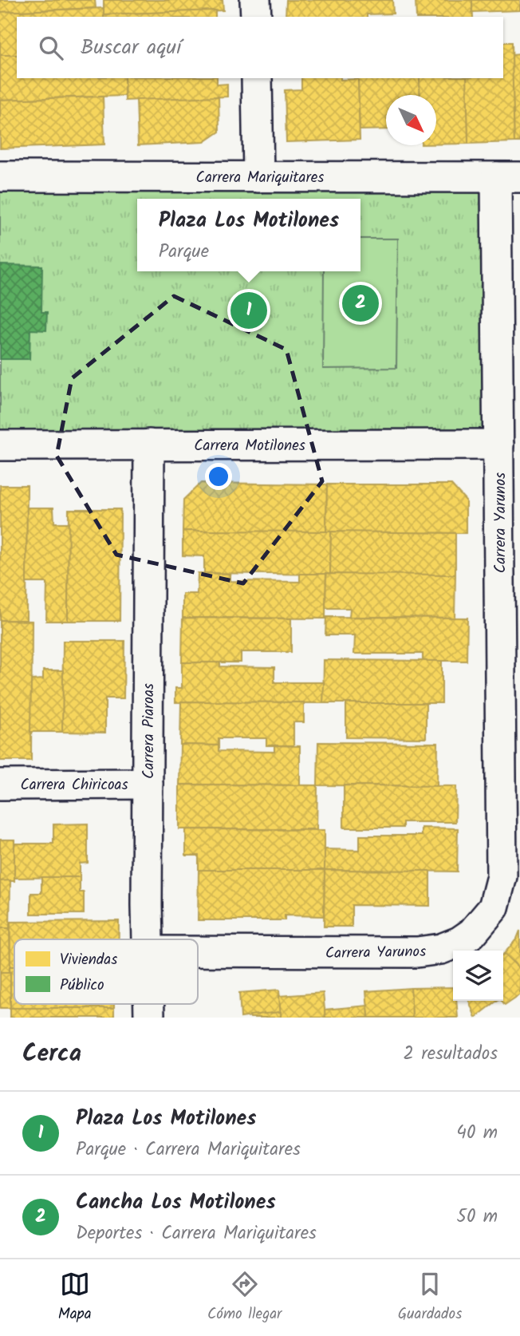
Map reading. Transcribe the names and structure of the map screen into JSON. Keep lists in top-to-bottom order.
{
  "streets": {
    "street": [
      "Carrera Mariquitares",
      "Carrera Motilones",
      "Carrera Yarunos",
      "Carrera Piaroas",
      "Carrera Chiricoas"
    ]
  },
  "crossings": [
    ["Carrera Mariquitares", "Carrera Yarunos"],
    ["Carrera Motilones", "Carrera Yarunos"],
    ["Carrera Motilones", "Carrera Piaroas"],
    ["Carrera Piaroas", "Carrera Chiricoas"]
  ],
  "legend": ["Viviendas", "Público"],
  "north": "bottom right",
  "page": {
    "search": "Buscar aquí",
    "popup": ["Plaza Los Motilones", "Parque"],
    "pins": ["2", "1"],
    "heading": ["Cerca", "2 resultados"],
    "list": [
      {
        "mark": "1",
        "name": "Plaza Los Motilones",
        "note": "Parque · Carrera Mariquitares",
        "value": "40 m"
      },
      {
        "mark": "2",
        "name": "Cancha Los Motilones",
        "note": "Deportes · Carrera Mariquitares",
        "value": "50 m"
      }
    ],
    "nav": ["Mapa", "Cómo llegar", "Guardados"]
  }
}
